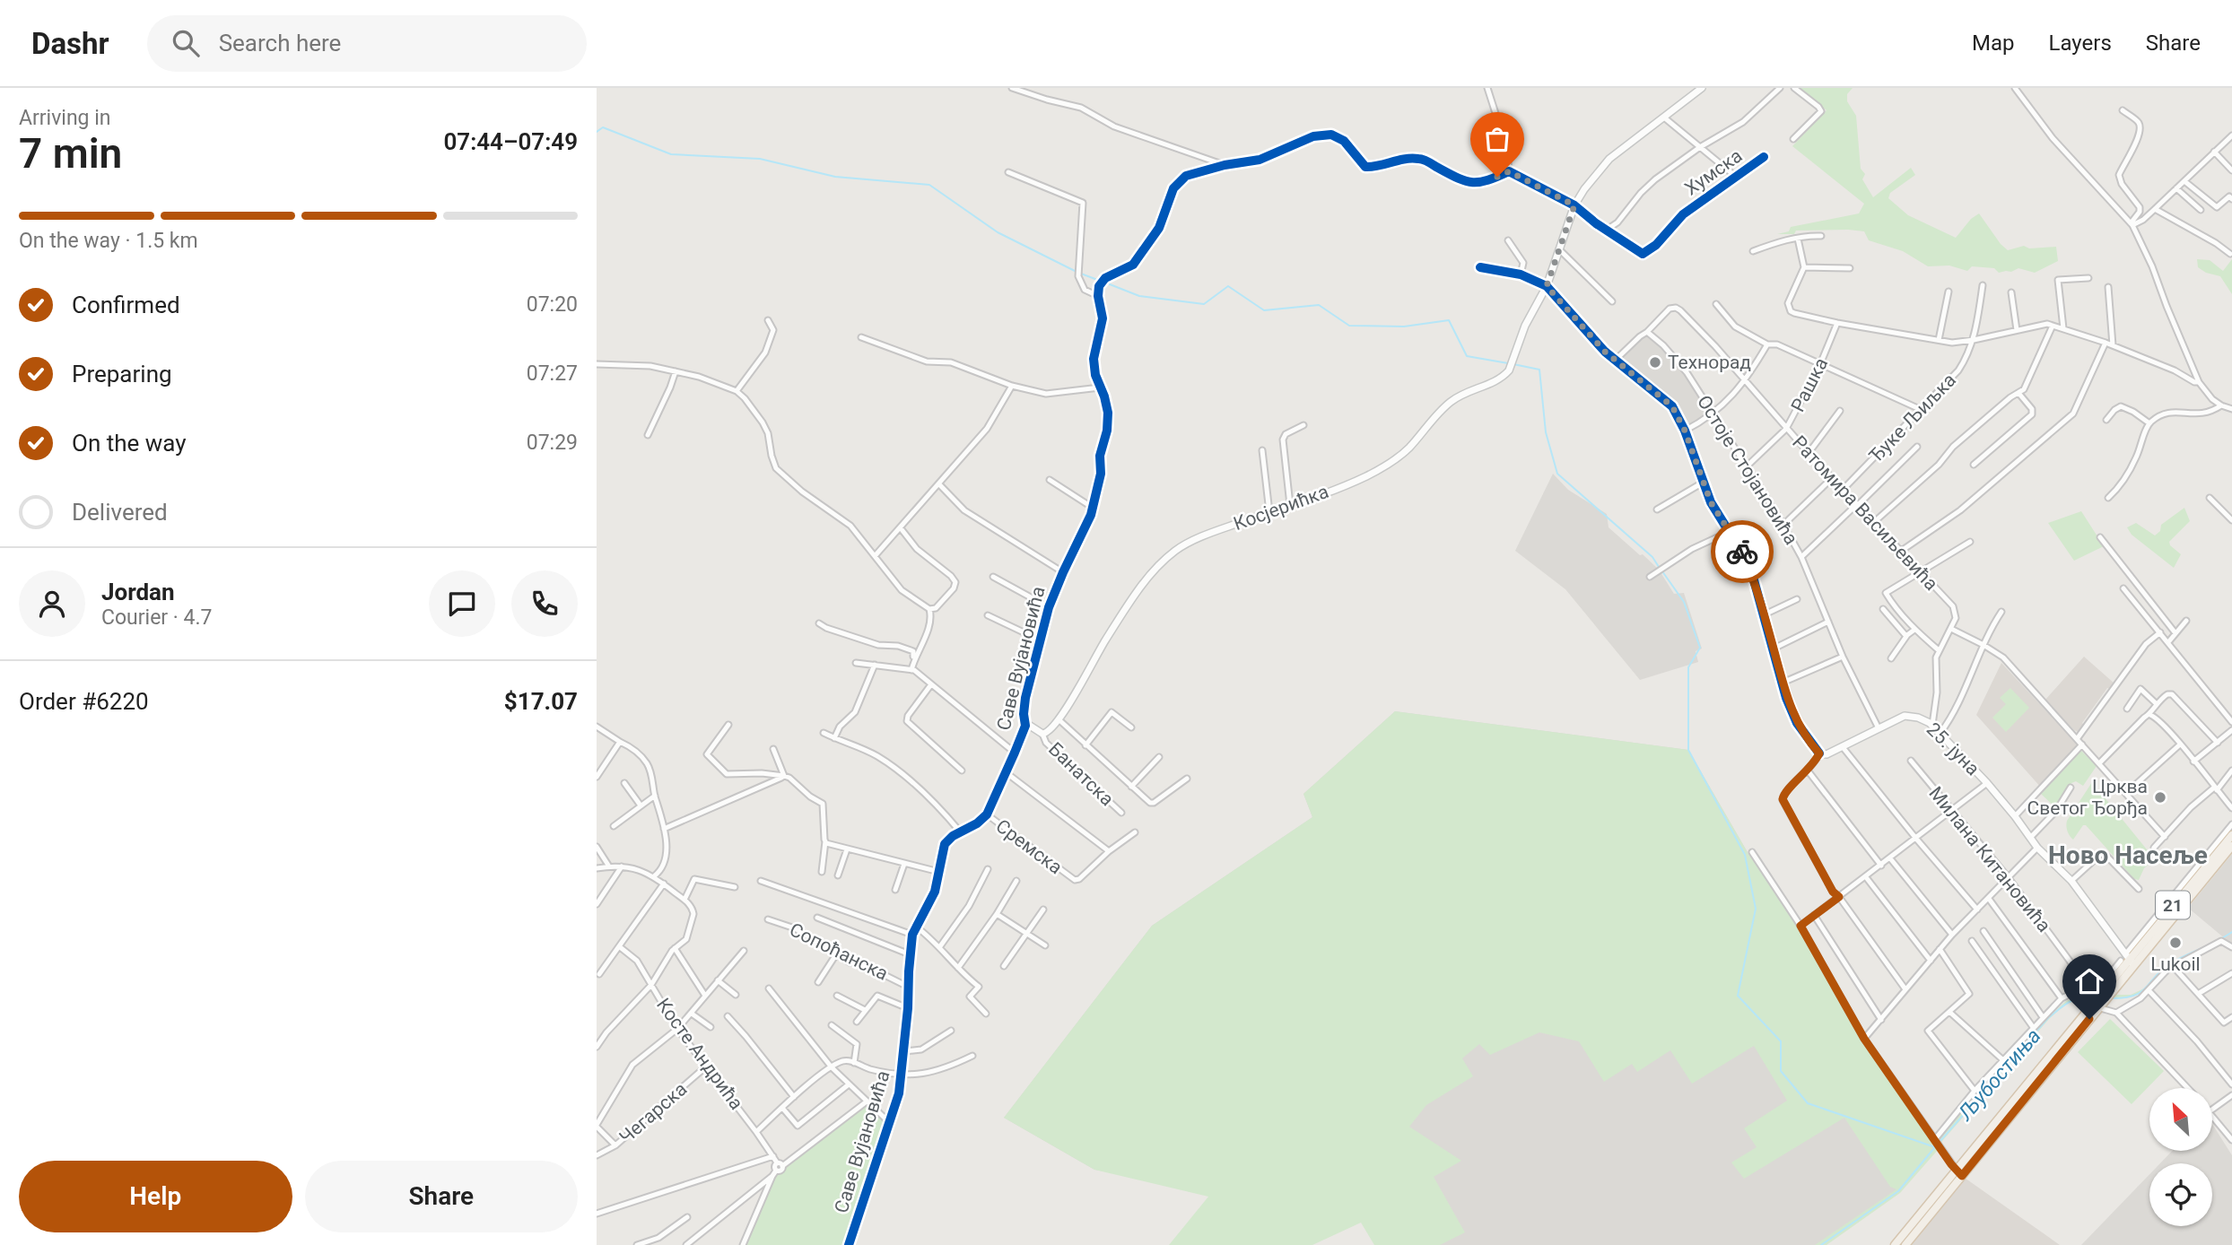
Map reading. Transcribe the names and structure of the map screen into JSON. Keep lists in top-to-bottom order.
{
  "streets": {
    "main road": ["21"],
    "street": [
      "Хумска",
      "Рашка",
      "Ђуке Љиљка",
      "Остоје Стојановића",
      "Косјерићка",
      "Ратомира Васиљевића",
      "Саве Вујановића",
      "25. јуна",
      "Банатска",
      "Сремска",
      "Милана Китановића",
      "Сопоћанска",
      "Косте Андрића",
      "Чегарска"
    ]
  },
  "crossings": [
    ["Рашка", "Остоје Стојановића"],
    ["Рашка", "Ратомира Васиљевића"],
    ["Ђуке Љиљка", "Ратомира Васиљевића"],
    ["Остоје Стојановића", "Ратомира Васиљевића"],
    ["Остоје Стојановића", "25. јуна"],
    ["Косјерићка", "Банатска"],
    ["Саве Вујановића", "Сремска"],
    ["Саве Вујановића", "Сопоћанска"],
    ["25. јуна", "21"],
    ["Косте Андрића", "Чегарска"]
  ],
  "districts": ["Ново Насеље"],
  "water": ["Љубостиња"],
  "places": ["Технорад", "Црква Светог Ђорђа", "Lukoil"],
  "north": "top left",
  "page": {
    "header": "Dashr",
    "search": "Search here",
    "nav": ["Map", "Layers", "Share"],
    "heading": ["7 min", "Arriving in", "07:44–07:49"],
    "panel": [
      "Jordan",
      "Courier · 4.7",
      "Order #6220",
      "$17.07"
    ],
    "bar": "On the way · 1.5 km",
    "list": [
      ["Confirmed", "07:20"],
      ["Preparing", "07:27"],
      ["On the way", "07:29"],
      "Delivered"
    ],
    "buttons": ["Help", "Share"]
  }
}
